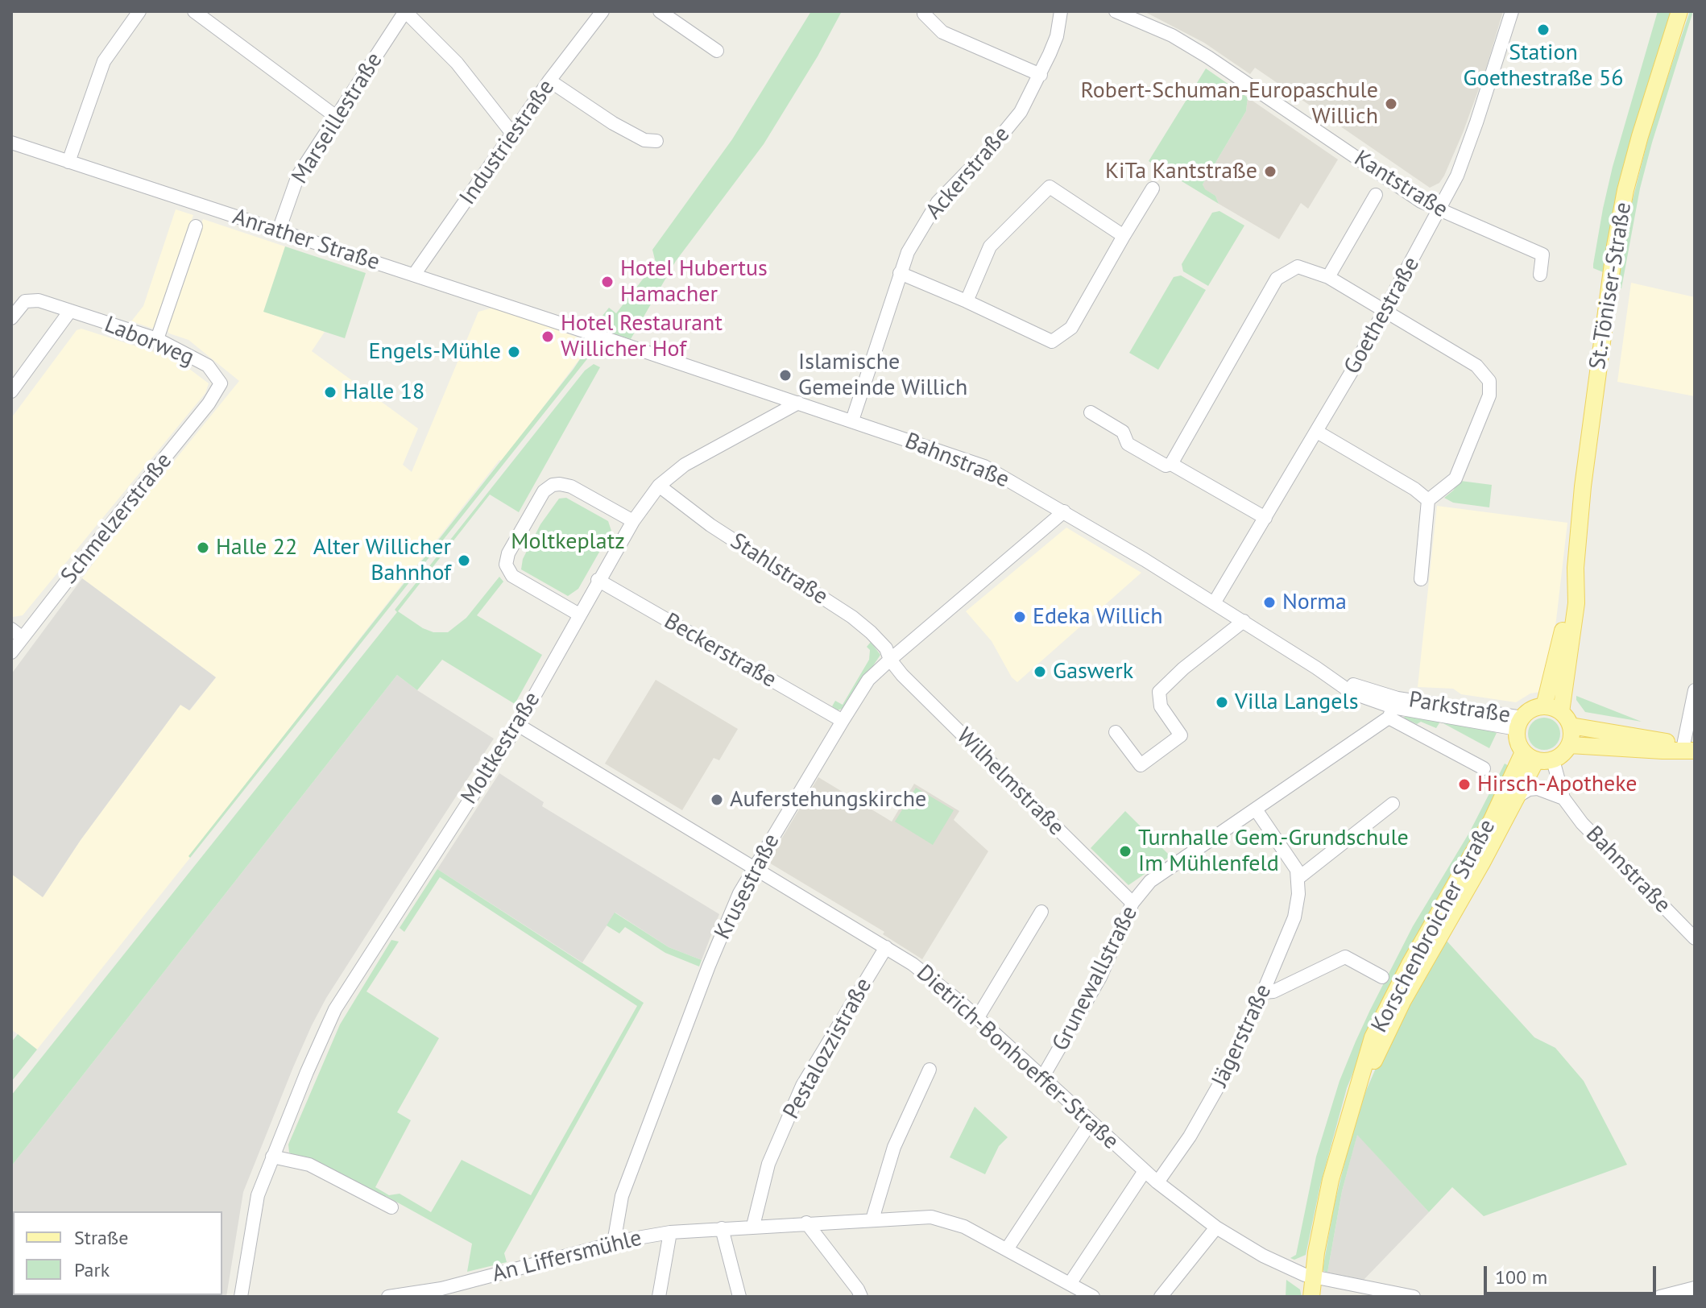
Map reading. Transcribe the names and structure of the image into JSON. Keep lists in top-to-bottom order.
{
  "streets": {
    "main road": ["St.-Töniser-Straße", "Korschenbroicher Straße"],
    "street": [
      "Marseillestraße",
      "Industriestraße",
      "Ackerstraße",
      "Kantstraße",
      "Anrather Straße",
      "Goethestraße",
      "Laborweg",
      "Bahnstraße",
      "Schmelzerstraße",
      "Stahlstraße",
      "Beckerstraße",
      "Parkstraße",
      "Moltkestraße",
      "Wilhelmstraße",
      "Krusestraße",
      "Grunewallstraße",
      "Jägerstraße",
      "Pestalozzistraße",
      "Dietrich-Bonhoeffer-Straße",
      "An Liffersmühle"
    ]
  },
  "crossings": [
    ["Marseillestraße", "Anrather Straße"],
    ["Industriestraße", "Anrather Straße"],
    ["Ackerstraße", "Bahnstraße"],
    ["Kantstraße", "Goethestraße"],
    ["Anrather Straße", "Bahnstraße"],
    ["St.-Töniser-Straße", "Bahnstraße"],
    ["St.-Töniser-Straße", "Parkstraße"],
    ["St.-Töniser-Straße", "Korschenbroicher Straße"],
    ["Goethestraße", "Bahnstraße"],
    ["Laborweg", "Schmelzerstraße"],
    ["Bahnstraße", "Parkstraße"],
    ["Bahnstraße", "Moltkestraße"],
    ["Bahnstraße", "Krusestraße"],
    ["Bahnstraße", "Korschenbroicher Straße"],
    ["Bahnstraße", "Grunewallstraße"],
    ["Stahlstraße", "Moltkestraße"],
    ["Stahlstraße", "Wilhelmstraße"],
    ["Stahlstraße", "Krusestraße"],
    ["Beckerstraße", "Moltkestraße"],
    ["Beckerstraße", "Krusestraße"],
    ["Parkstraße", "Korschenbroicher Straße"],
    ["Parkstraße", "Grunewallstraße"],
    ["Moltkestraße", "Dietrich-Bonhoeffer-Straße"],
    ["Wilhelmstraße", "Krusestraße"],
    ["Wilhelmstraße", "Grunewallstraße"],
    ["Krusestraße", "Dietrich-Bonhoeffer-Straße"],
    ["Krusestraße", "An Liffersmühle"],
    ["Korschenbroicher Straße", "Dietrich-Bonhoeffer-Straße"],
    ["Grunewallstraße", "Dietrich-Bonhoeffer-Straße"],
    ["Jägerstraße", "Dietrich-Bonhoeffer-Straße"],
    ["Pestalozzistraße", "Dietrich-Bonhoeffer-Straße"],
    ["Pestalozzistraße", "An Liffersmühle"]
  ],
  "parks": ["Moltkeplatz"],
  "places": [
    "Station Goethestraße 56",
    "Robert-Schuman-Europaschule Willich",
    "KiTa Kantstraße",
    "Hotel Hubertus Hamacher",
    "Hotel Restaurant Willicher Hof",
    "Engels-Mühle",
    "Islamische Gemeinde Willich",
    "Halle 18",
    "Halle 22",
    "Alter Willicher Bahnhof",
    "Norma",
    "Edeka Willich",
    "Gaswerk",
    "Villa Langels",
    "Hirsch-Apotheke",
    "Auferstehungskirche",
    "Turnhalle Gem.-Grundschule Im Mühlenfeld"
  ],
  "legend": ["Straße", "Park"],
  "scale_bar": "100 m"
}
